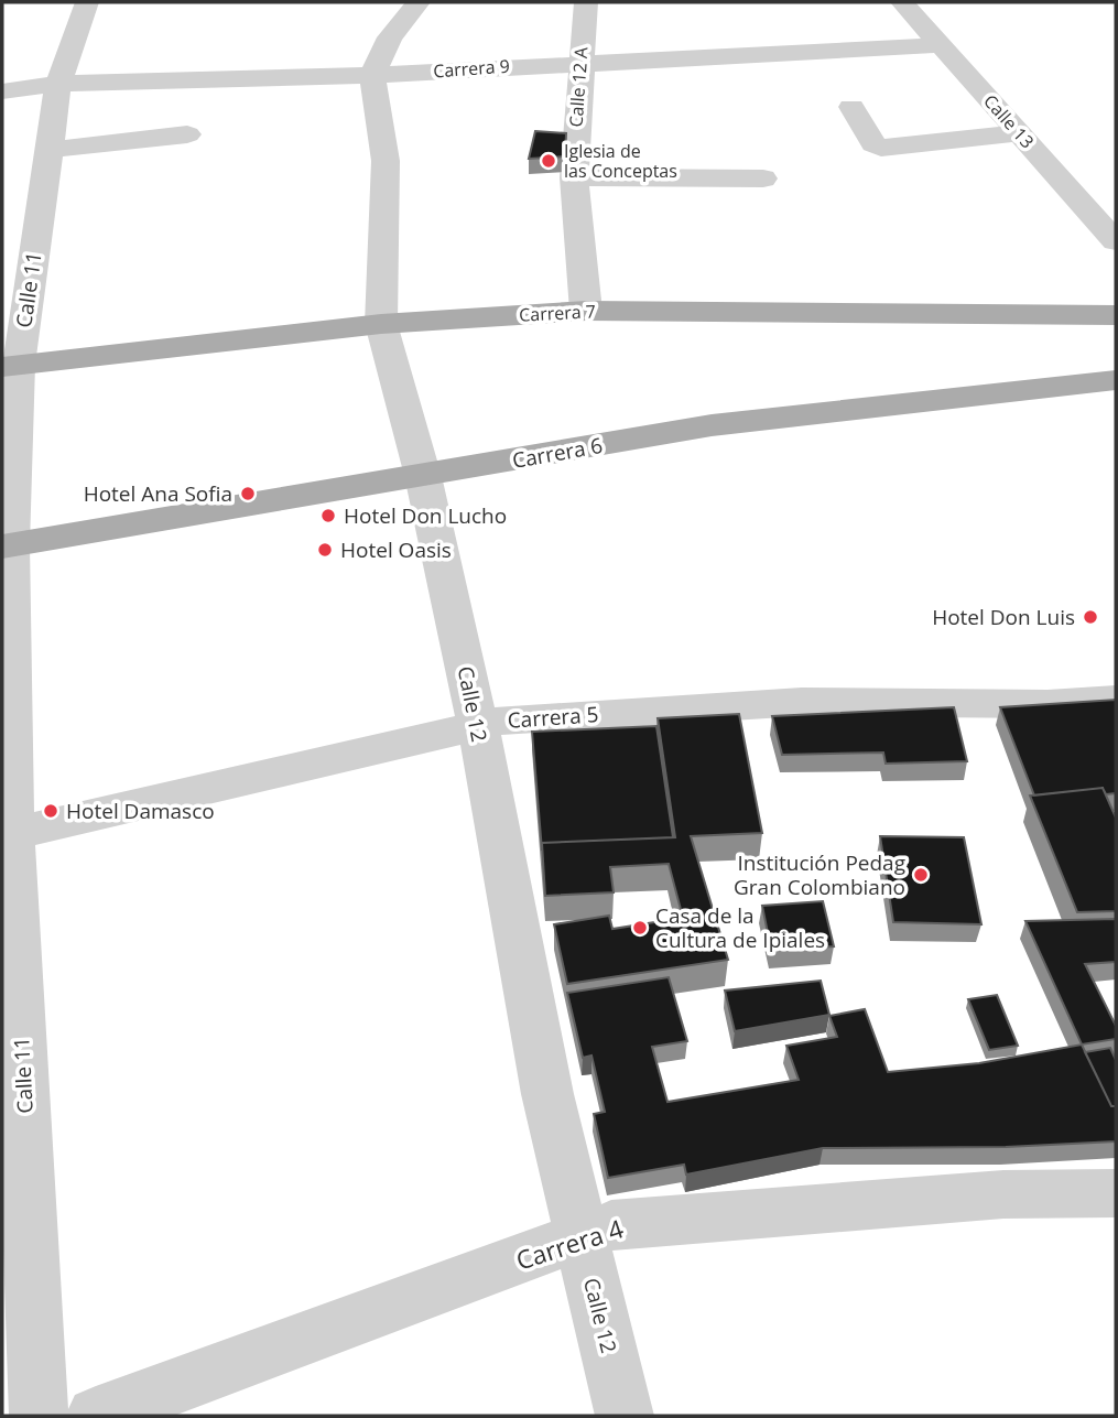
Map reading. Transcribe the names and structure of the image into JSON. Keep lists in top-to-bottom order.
{
  "streets": {
    "main road": ["Carrera 7", "Carrera 6"],
    "street": [
      "Carrera 9",
      "Calle 12 A",
      "Calle 13",
      "Calle 11",
      "Calle 12",
      "Carrera 5",
      "Carrera 4"
    ]
  },
  "crossings": [
    ["Carrera 9", "Calle 12 A"],
    ["Carrera 9", "Calle 13"],
    ["Carrera 9", "Calle 11"],
    ["Carrera 9", "Calle 12"],
    ["Calle 12 A", "Carrera 7"],
    ["Calle 11", "Carrera 7"],
    ["Calle 11", "Carrera 6"],
    ["Calle 11", "Carrera 5"],
    ["Carrera 7", "Calle 12"],
    ["Carrera 6", "Calle 12"],
    ["Calle 12", "Carrera 5"],
    ["Calle 12", "Carrera 4"]
  ],
  "places": [
    "Iglesia de las Conceptas",
    "Hotel Ana Sofia",
    "Hotel Don Lucho",
    "Hotel Oasis",
    "Hotel Don Luis",
    "Hotel Damasco",
    "Institución Pedag Gran Colombiano",
    "Casa de la Cultura de Ipiales"
  ]
}
